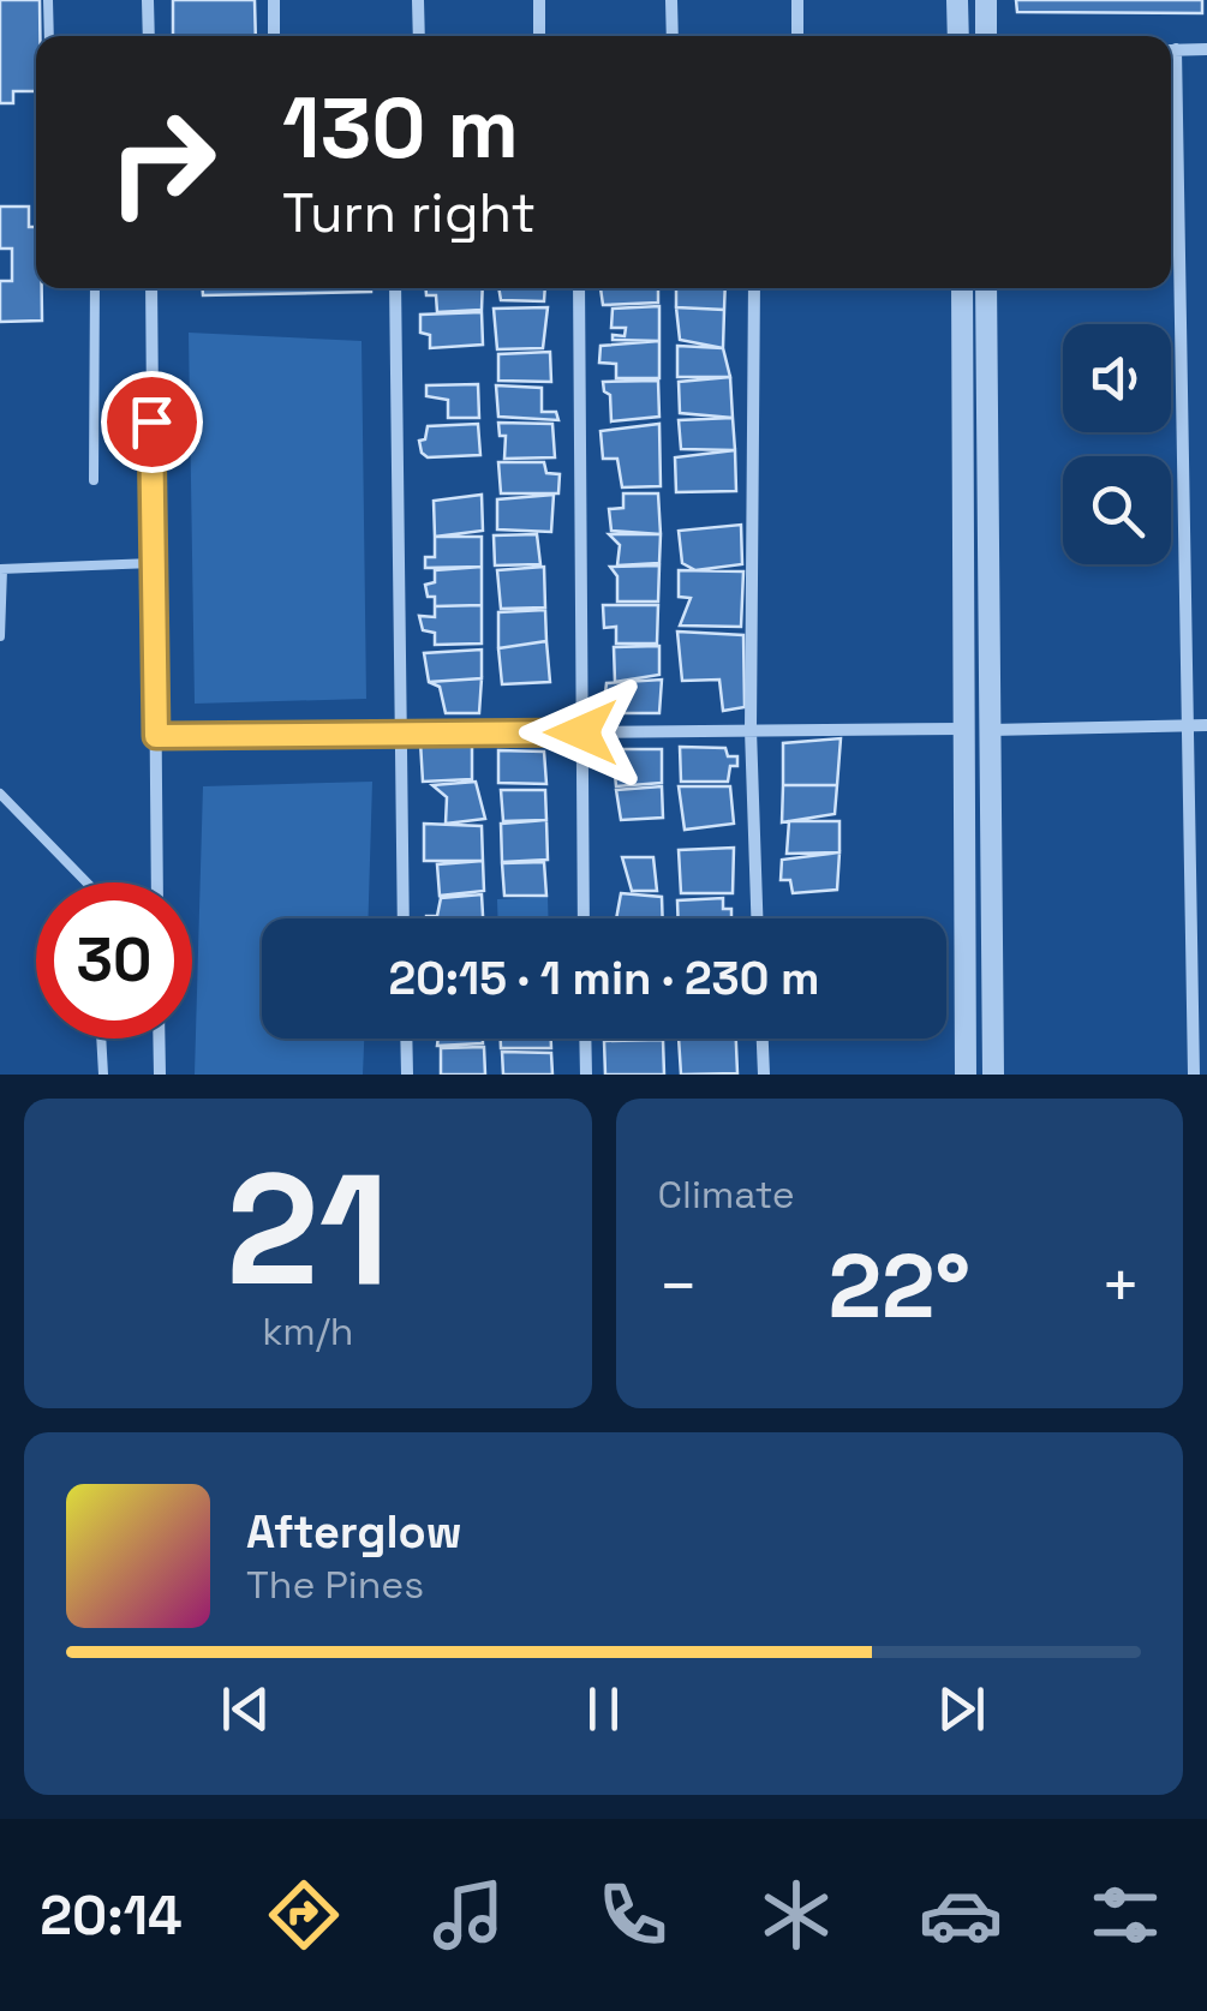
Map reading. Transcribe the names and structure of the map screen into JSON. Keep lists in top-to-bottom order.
{
  "page": {
    "turn": ["130 m", "Turn right"],
    "limit": "30",
    "trip": "20:15 · 1 min · 230 m",
    "tile": [
      ["21", "km/h"],
      "Climate"
    ],
    "heat": ["−", "22°", "+"],
    "song": ["Afterglow", "The Pines"],
    "tabs": "20:14"
  }
}
